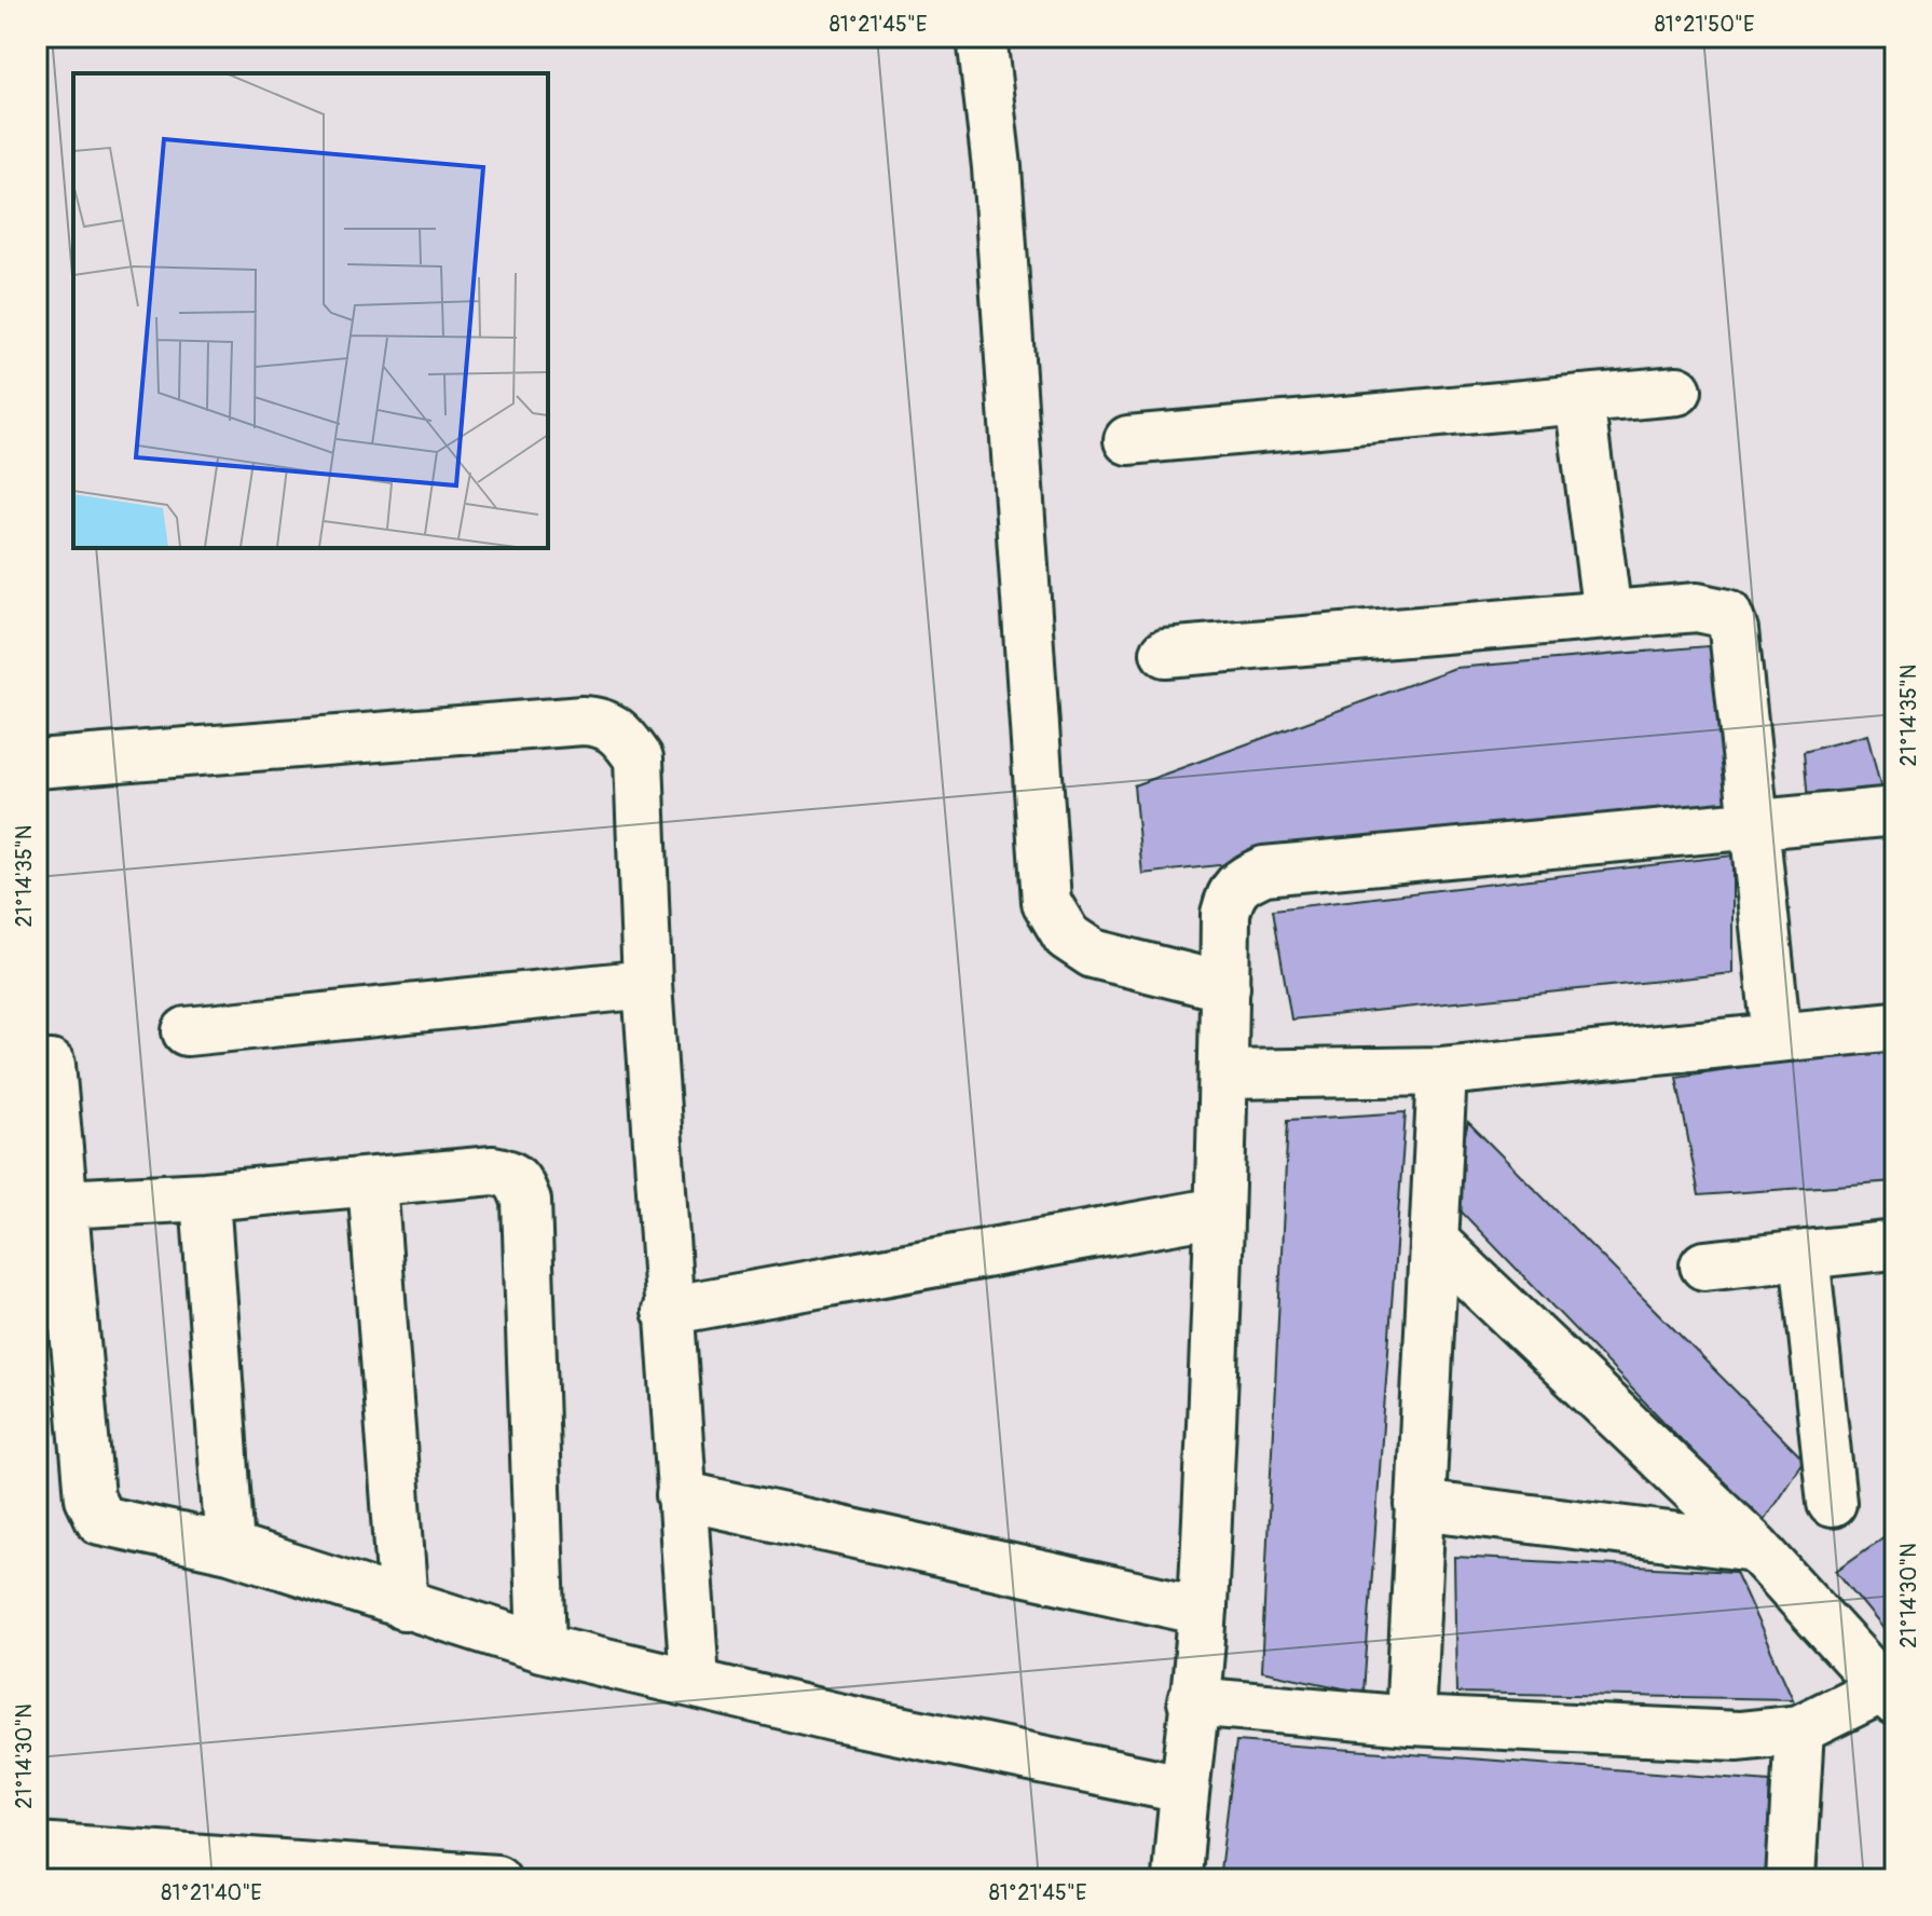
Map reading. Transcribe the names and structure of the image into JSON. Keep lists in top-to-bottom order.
{
  "coordinates": [
    "81°21'45\"E",
    "81°21'50\"E",
    "21°14'35\"N",
    "21°14'30\"N",
    "81°21'40\"E"
  ]
}
